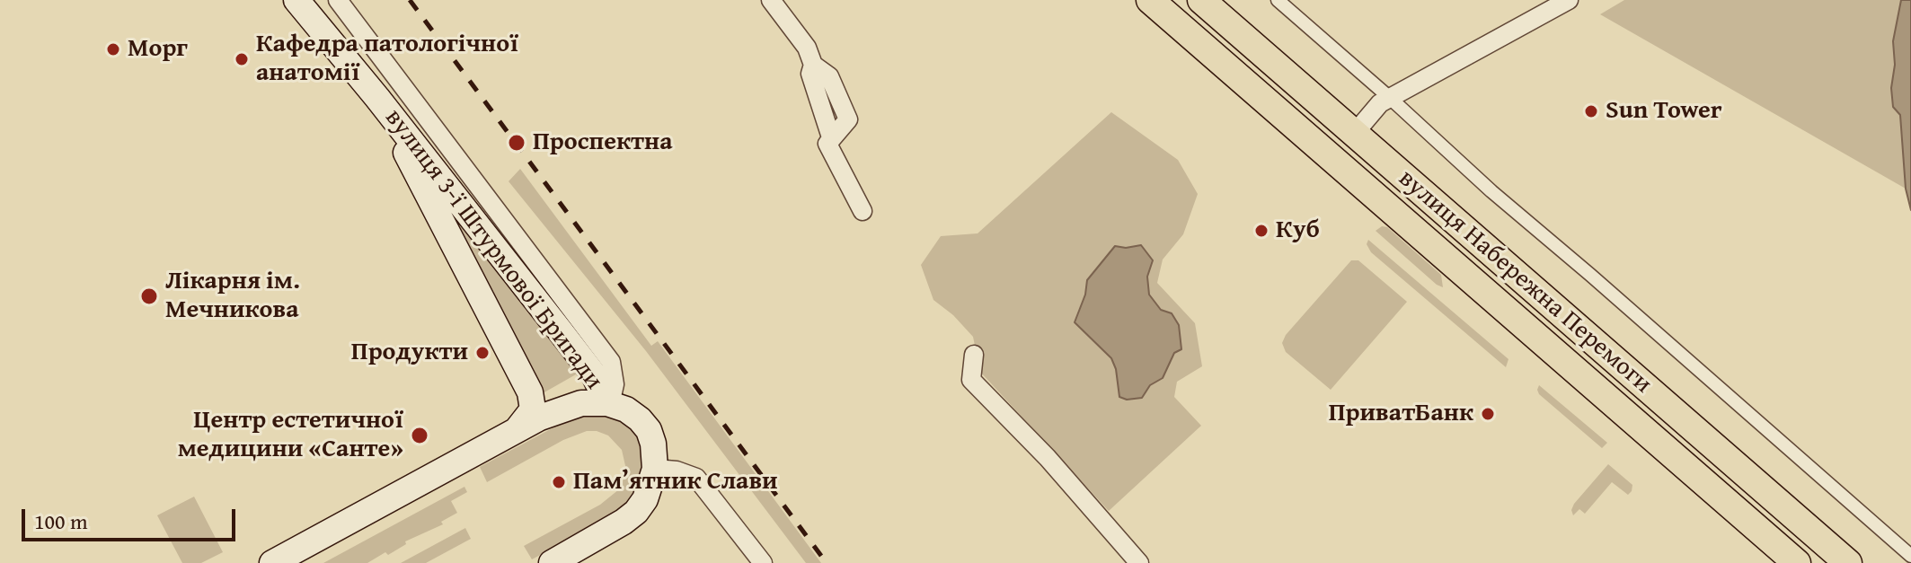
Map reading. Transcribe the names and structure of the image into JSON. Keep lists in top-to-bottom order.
{
  "streets": {
    "main road": ["вулиця 3-ї Штурмової Бригади", "вулиця Набережна Перемоги"]
  },
  "places": [
    "Морг",
    "Кафедра патологічної анатомії",
    "Sun Tower",
    "Проспектна",
    "Куб",
    "Лікарня ім. Мечникова",
    "Продукти",
    "ПриватБанк",
    "Центр естетичної медицини «Санте»",
    "Пам’ятник Слави"
  ],
  "scale_bar": "100 m"
}
